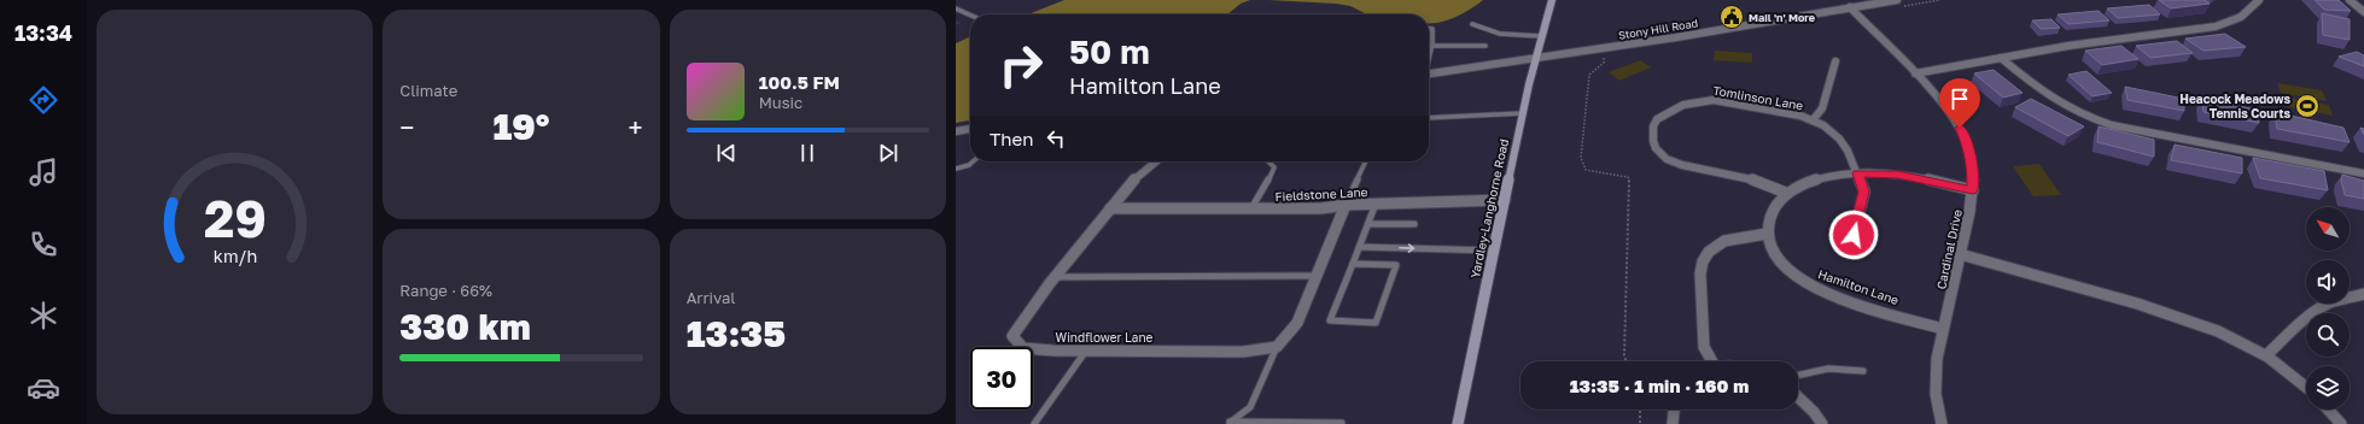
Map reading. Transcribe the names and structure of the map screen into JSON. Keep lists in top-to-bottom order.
{
  "streets": {
    "main road": ["Yardley-Langhorne Road"],
    "street": [
      "Stony Hill Road",
      "Tomlinson Lane",
      "Fieldstone Lane",
      "Cardinal Drive",
      "Hamilton Lane",
      "Windflower Lane"
    ]
  },
  "crossings": [
    ["Stony Hill Road", "Yardley-Langhorne Road"],
    ["Stony Hill Road", "Cardinal Drive"],
    ["Fieldstone Lane", "Yardley-Langhorne Road"],
    ["Fieldstone Lane", "Windflower Lane"],
    ["Cardinal Drive", "Hamilton Lane"]
  ],
  "places": {
    "public building": ["Mail 'n' More"],
    "sports": ["Heacock Meadows Tennis Courts"]
  },
  "north": "top left",
  "page": {
    "tabs": "13:34",
    "tile": [
      "Climate",
      ["Range · 66%", "330 km"],
      ["Arrival", "13:35"]
    ],
    "turn": ["50 m", "Hamilton Lane"],
    "song": ["100.5 FM", "Music"],
    "heat": ["−", "19°", "+"],
    "then": "Then",
    "limit": "30",
    "trip": "13:35 · 1 min · 160 m",
    "gauge": ["29", "km/h"]
  }
}
